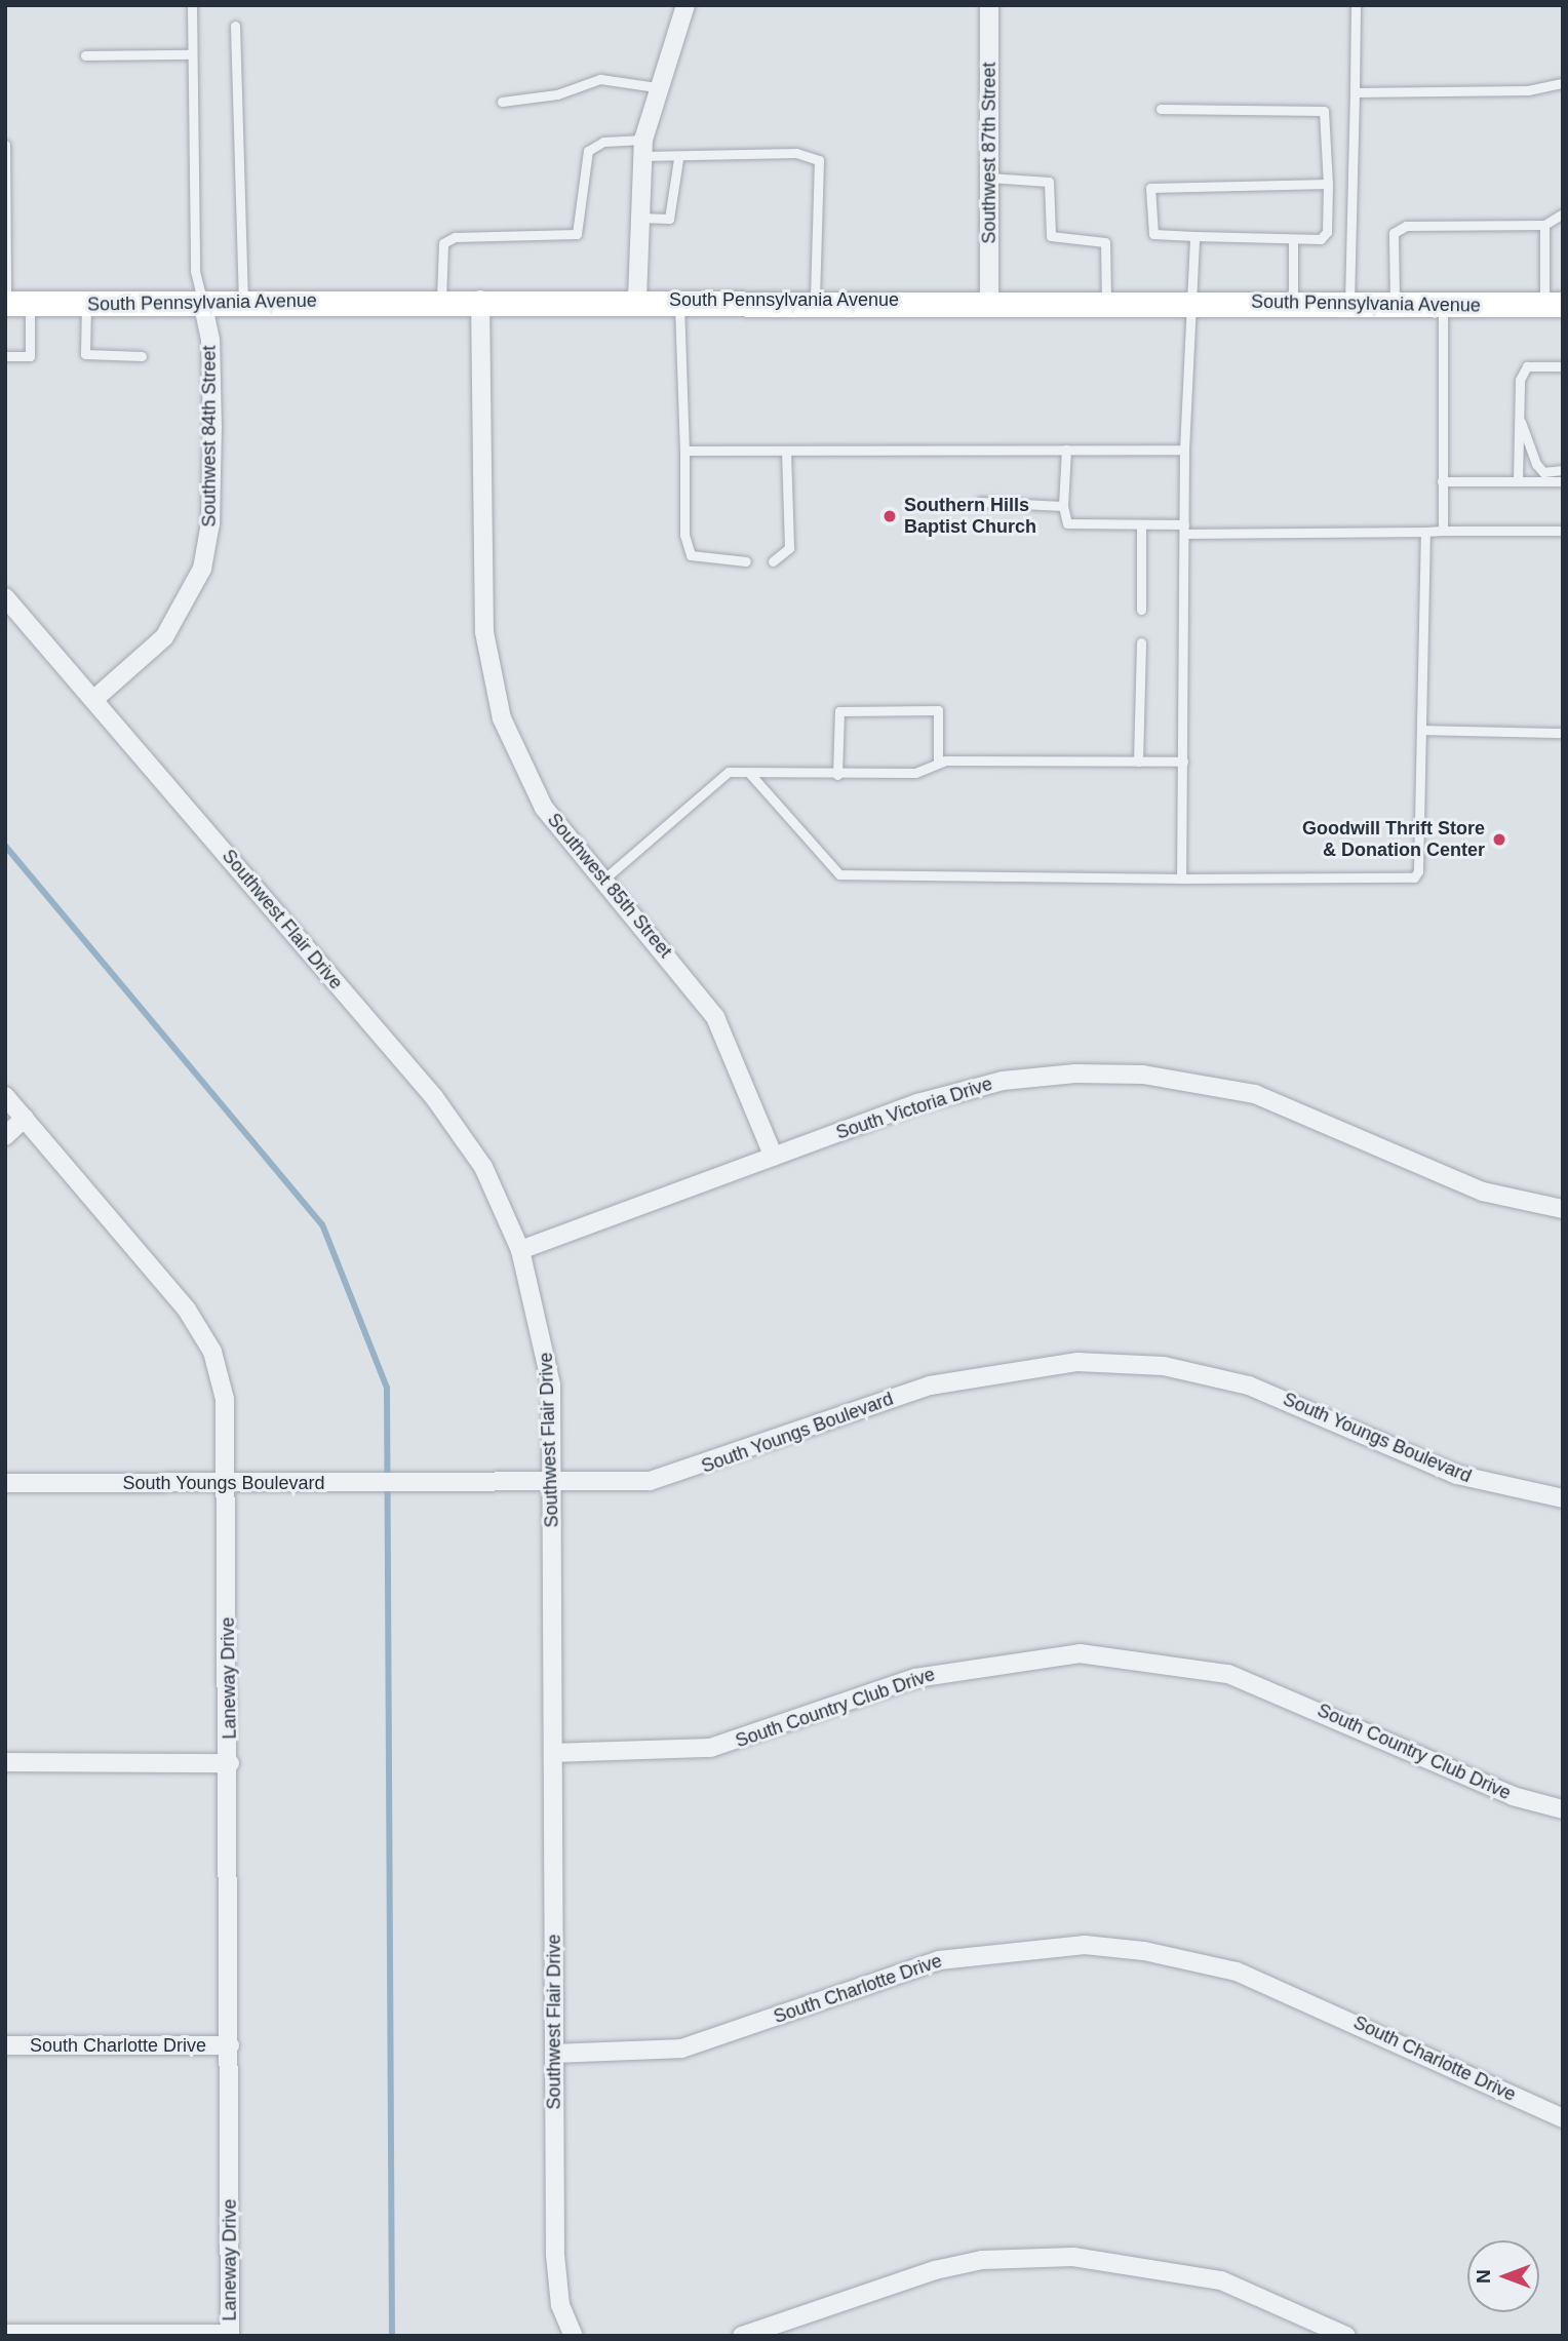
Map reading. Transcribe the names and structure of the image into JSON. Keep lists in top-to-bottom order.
{
  "streets": {
    "main road": ["South Pennsylvania Avenue"],
    "street": [
      "Southwest 87th Street",
      "Southwest 84th Street",
      "Southwest 85th Street",
      "Southwest Flair Drive",
      "South Victoria Drive",
      "South Youngs Boulevard",
      "Laneway Drive",
      "South Country Club Drive",
      "South Charlotte Drive"
    ]
  },
  "crossings": [
    ["Southwest 87th Street", "South Pennsylvania Avenue"],
    ["South Pennsylvania Avenue", "Southwest 84th Street"],
    ["South Pennsylvania Avenue", "Southwest 85th Street"],
    ["Southwest 84th Street", "Southwest Flair Drive"],
    ["Southwest 85th Street", "South Victoria Drive"],
    ["Southwest Flair Drive", "South Victoria Drive"],
    ["Southwest Flair Drive", "South Youngs Boulevard"],
    ["Southwest Flair Drive", "South Country Club Drive"],
    ["Southwest Flair Drive", "South Charlotte Drive"],
    ["South Youngs Boulevard", "Laneway Drive"],
    ["Laneway Drive", "South Charlotte Drive"]
  ],
  "places": ["Southern Hills Baptist Church", "Goodwill Thrift Store & Donation Center"],
  "north": "left"
}
